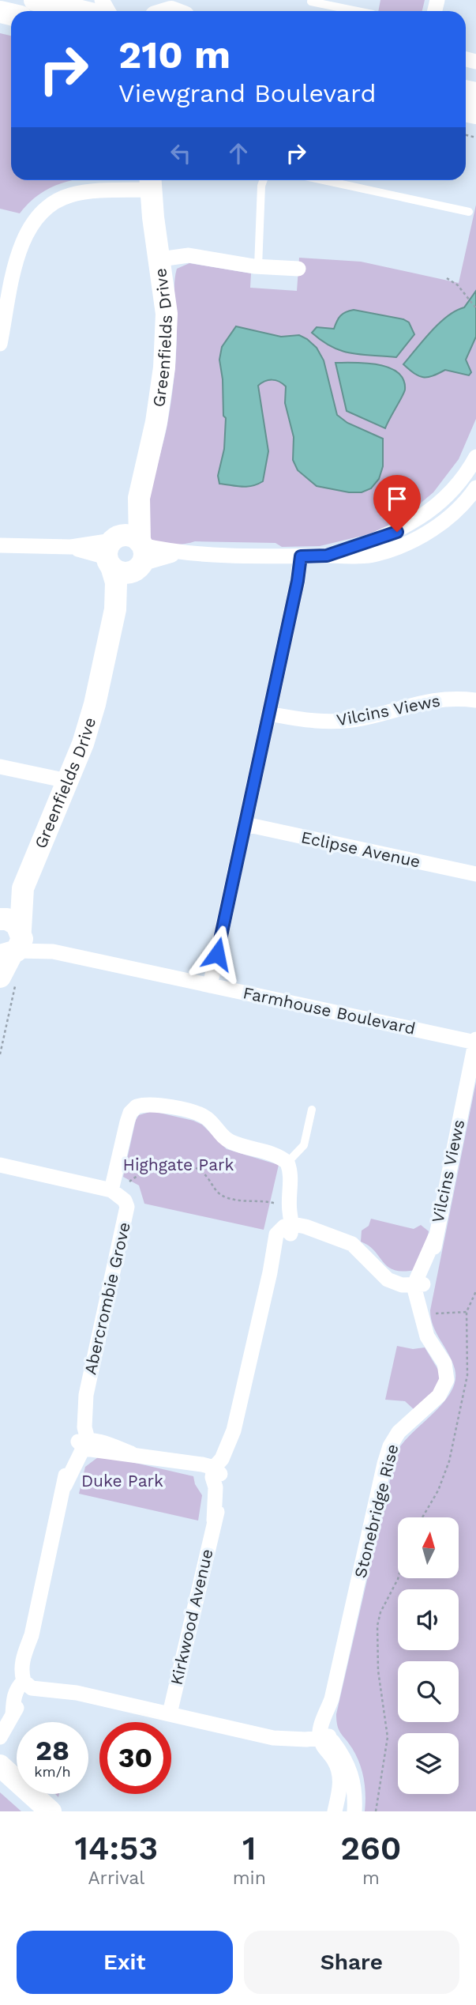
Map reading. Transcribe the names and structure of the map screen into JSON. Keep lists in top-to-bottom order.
{
  "streets": {
    "street": [
      "Greenfields Drive",
      "Vilcins Views",
      "Eclipse Avenue",
      "Farmhouse Boulevard",
      "Abercrombie Grove",
      "Stonebridge Rise",
      "Kirkwood Avenue"
    ]
  },
  "crossings": [
    ["Greenfields Drive", "Farmhouse Boulevard"],
    ["Vilcins Views", "Farmhouse Boulevard"],
    ["Vilcins Views", "Stonebridge Rise"]
  ],
  "parks": ["Highgate Park", "Duke Park"],
  "north": "top",
  "page": {
    "turn": ["210 m", "Viewgrand Boulevard"],
    "speed": "28 km/h",
    "limit": "30",
    "eta": [
      "14:53",
      "Arrival",
      "1",
      "min",
      "260",
      "m"
    ],
    "buttons": ["Exit", "Share"]
  }
}
